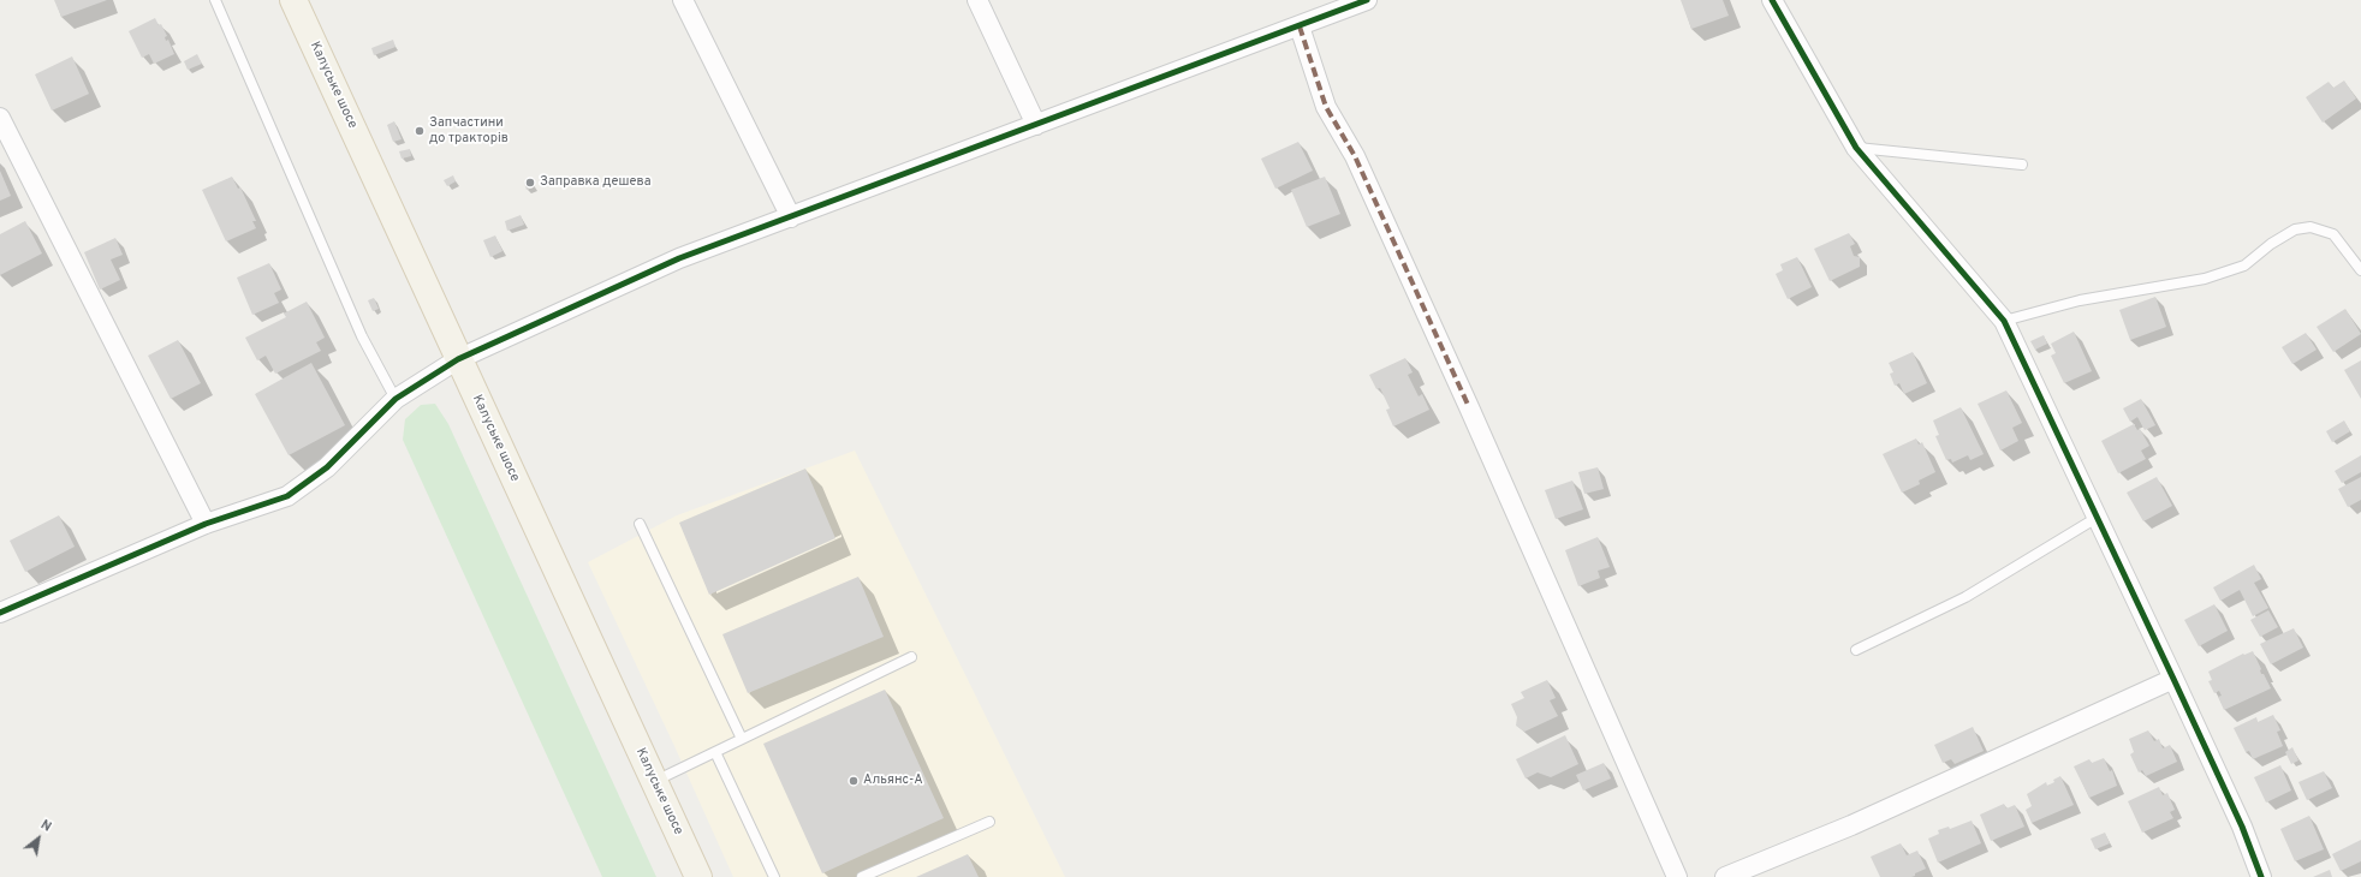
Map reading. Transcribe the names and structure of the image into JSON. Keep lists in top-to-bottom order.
{
  "streets": {
    "main road": ["Калуське шосе"]
  },
  "places": ["Запчастини до тракторів", "Заправка дешева", "Альянс-А"],
  "north": "top right"
}
